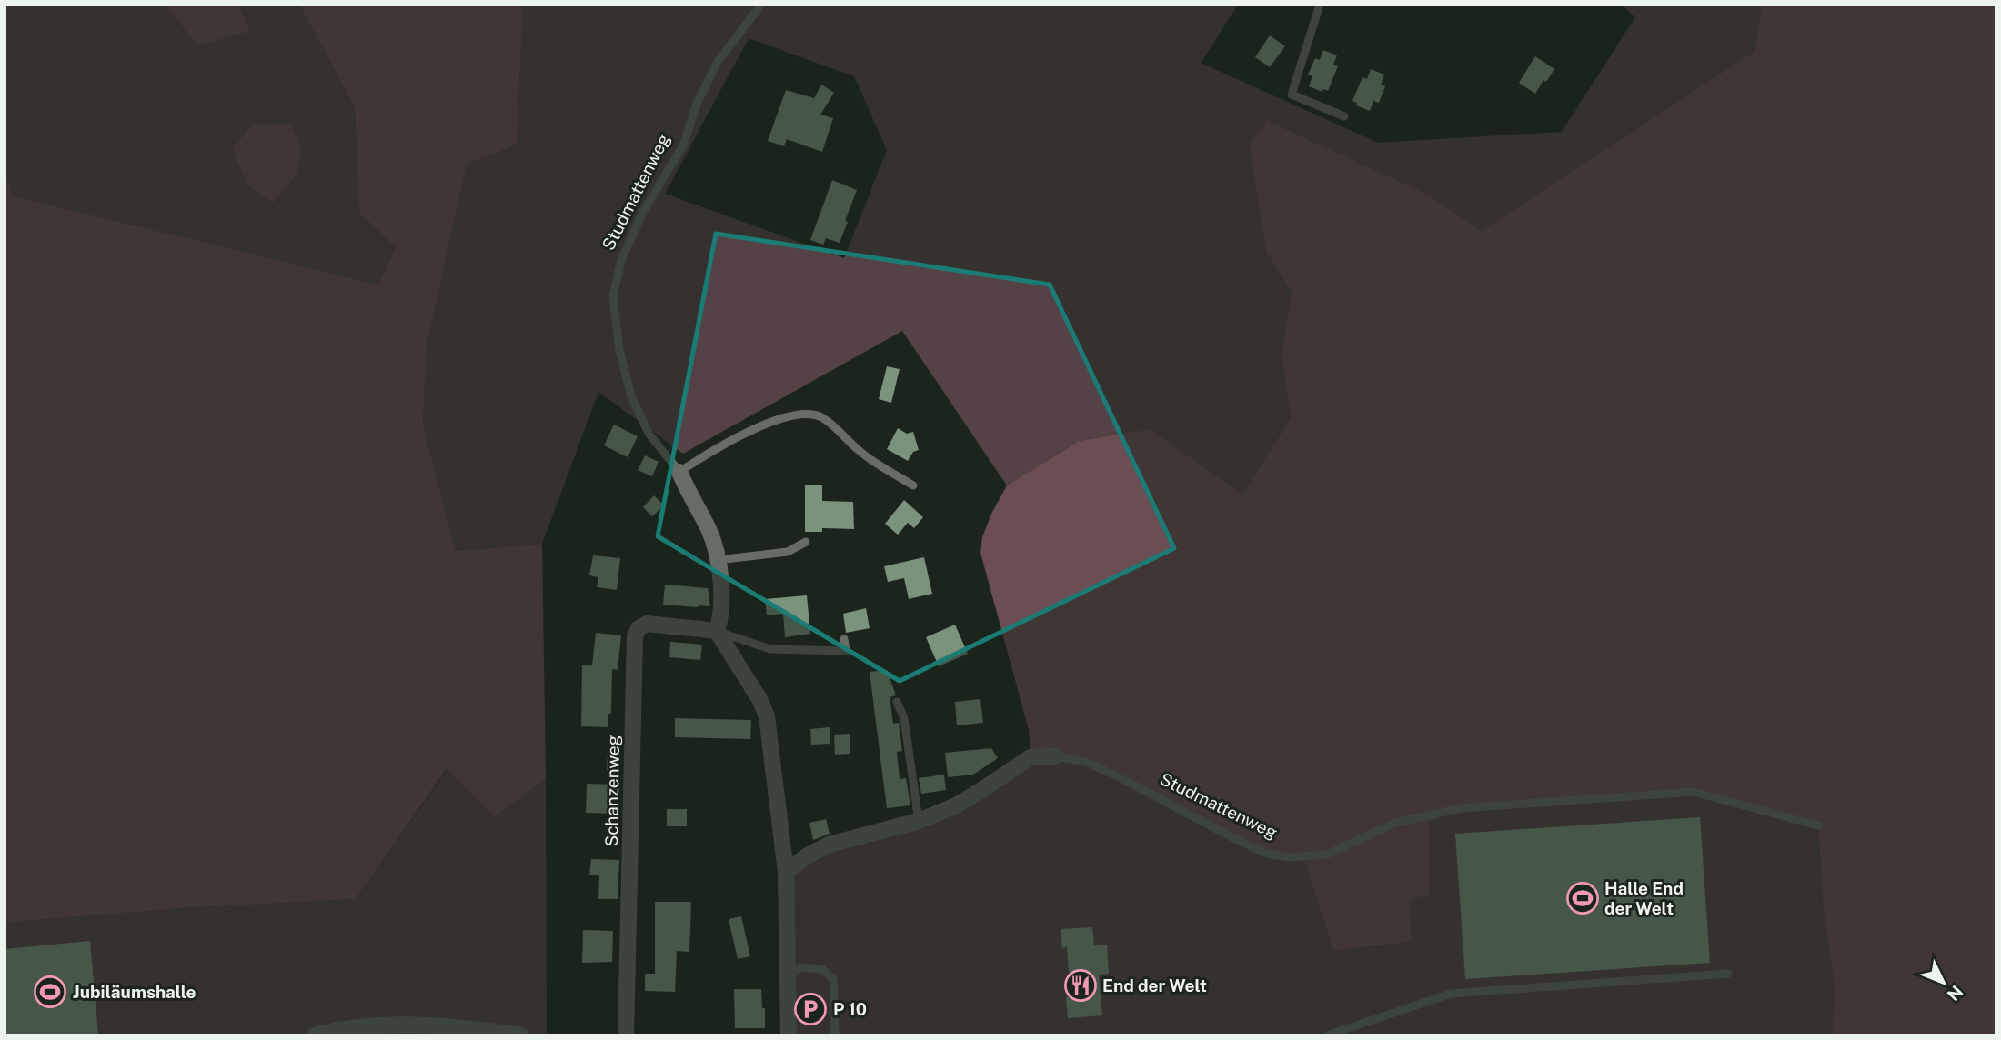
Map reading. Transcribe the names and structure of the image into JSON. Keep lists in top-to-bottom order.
{
  "streets": {
    "street": ["Studmattenweg", "Schanzenweg"]
  },
  "crossings": [
    ["Studmattenweg", "Schanzenweg"]
  ],
  "places": {
    "sports": ["Halle End der Welt", "Jubiläumshalle"],
    "restaurant": ["End der Welt"],
    "parking": ["P 10"]
  },
  "north": "bottom right"
}
